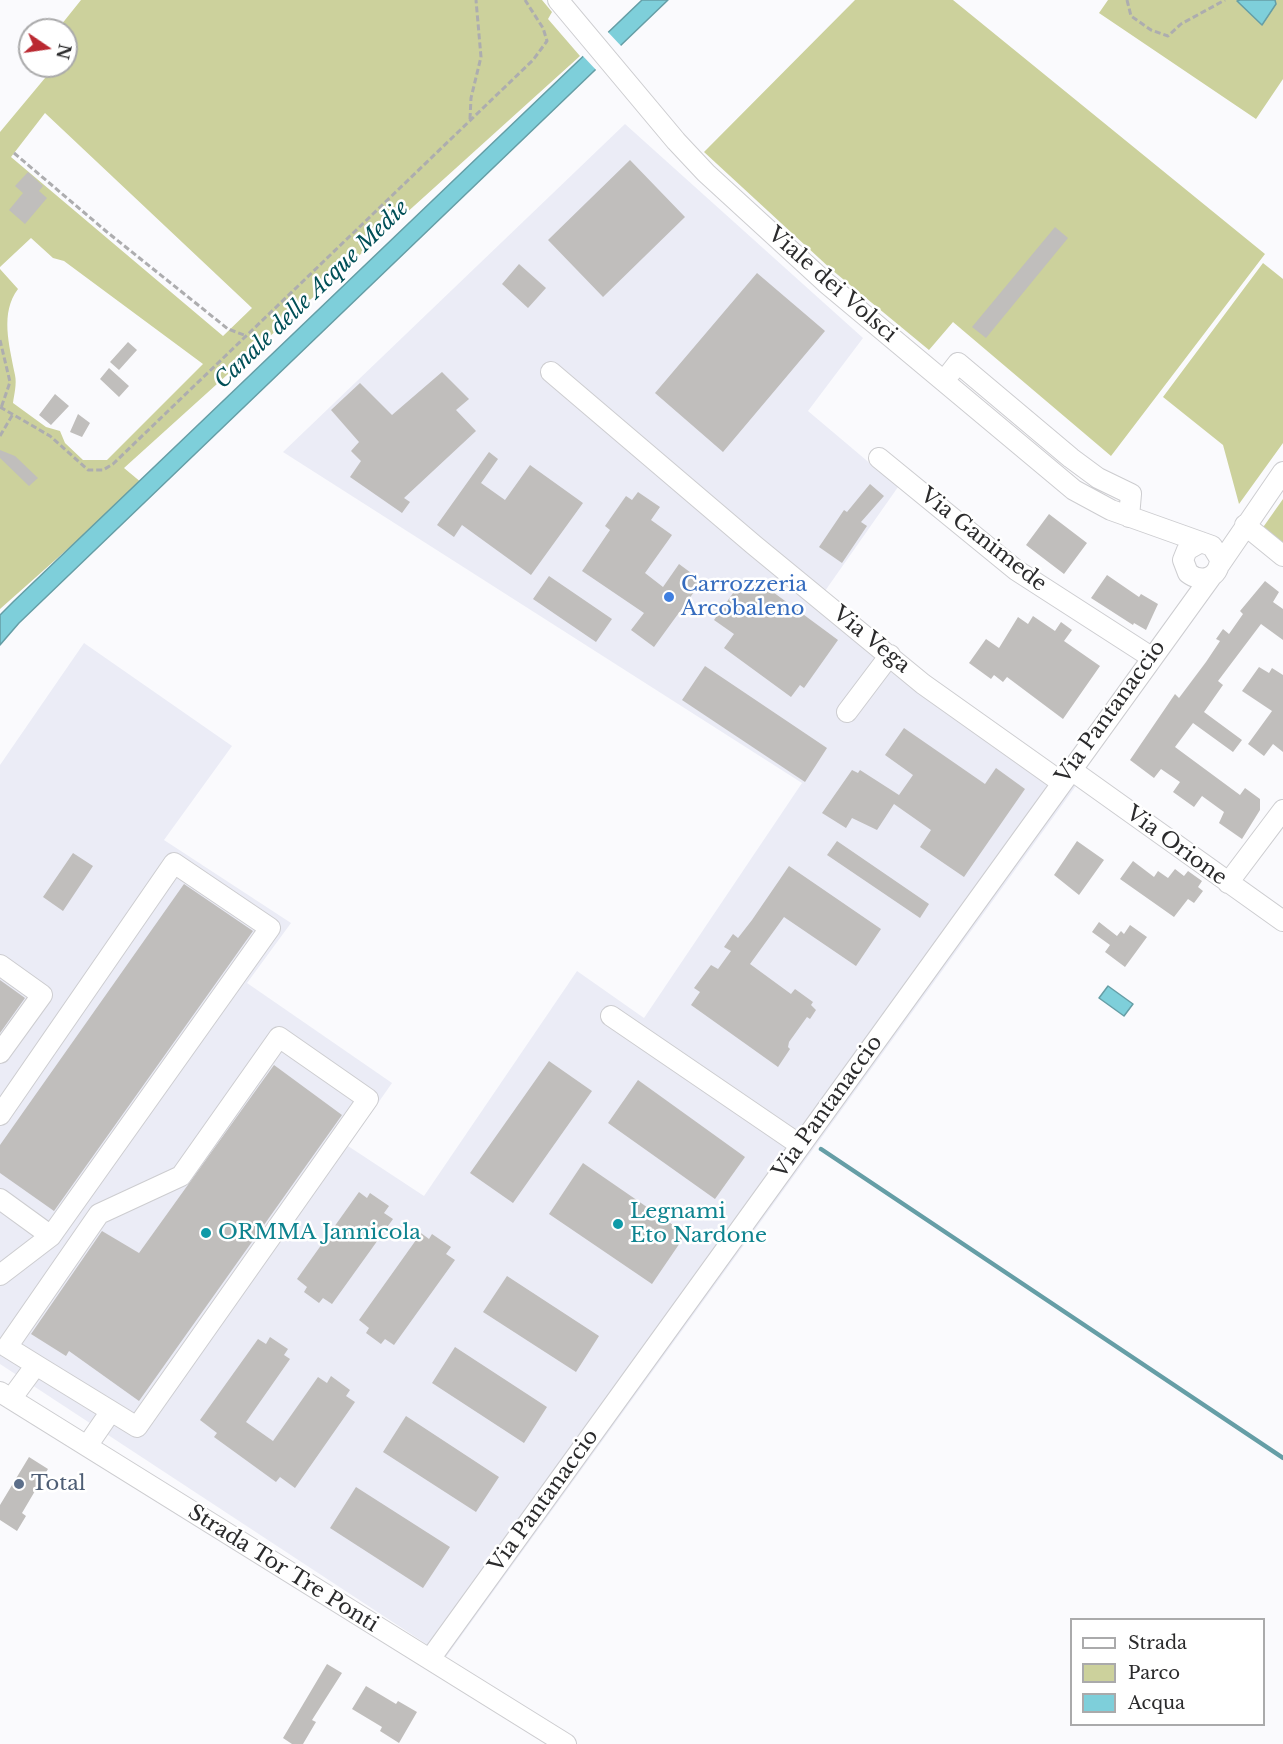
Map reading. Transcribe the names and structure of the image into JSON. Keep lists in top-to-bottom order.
{
  "streets": {
    "street": [
      "Viale dei Volsci",
      "Via Ganimede",
      "Via Vega",
      "Via Pantanaccio",
      "Via Orione",
      "Strada Tor Tre Ponti"
    ]
  },
  "crossings": [
    ["Viale dei Volsci", "Via Pantanaccio"],
    ["Via Ganimede", "Via Pantanaccio"],
    ["Via Vega", "Via Pantanaccio"],
    ["Via Vega", "Via Orione"],
    ["Via Pantanaccio", "Via Orione"],
    ["Via Pantanaccio", "Strada Tor Tre Ponti"]
  ],
  "water": ["Canale delle Acque Medie"],
  "places": [
    "Carrozzeria Arcobaleno",
    "Legnami Eto Nardone",
    "ORMMA Jannicola",
    "Total"
  ],
  "legend": ["Strada", "Parco", "Acqua"],
  "north": "right"
}
